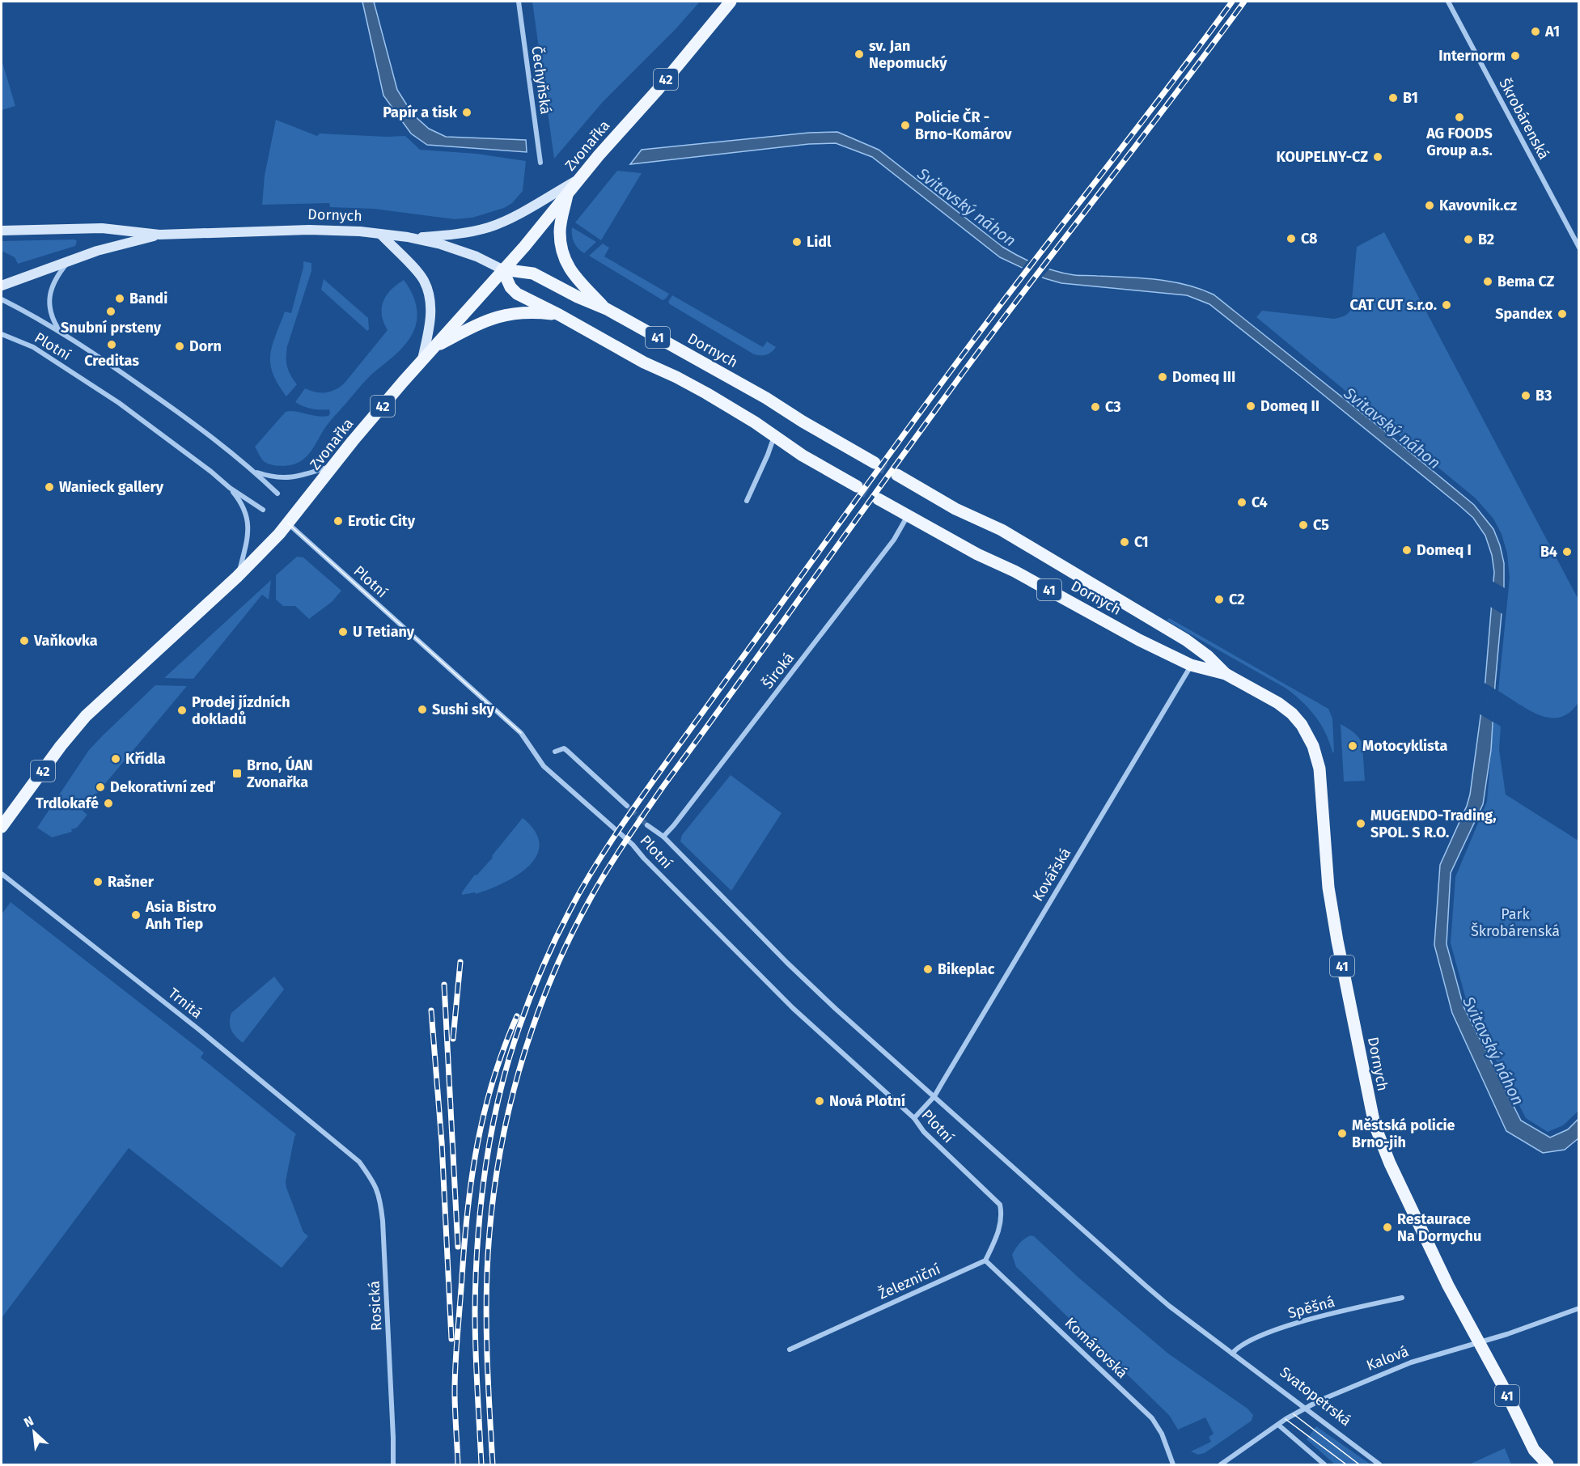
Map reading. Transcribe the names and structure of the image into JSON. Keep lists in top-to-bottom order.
{
  "streets": {
    "main road": [
      "42",
      "Zvonařka",
      "Dornych",
      "41"
    ],
    "street": [
      "Čechyňská",
      "Škrobárenská",
      "Plotní",
      "Široká",
      "Kovářská",
      "Trnitá",
      "Železniční",
      "Rosická",
      "Spěšná",
      "Komárovská",
      "Kalová",
      "Svatopetrská"
    ]
  },
  "crossings": [
    ["Zvonařka", "Dornych"],
    ["Zvonařka", "41"],
    ["Zvonařka", "Plotní"],
    ["Dornych", "41"],
    ["Dornych", "Plotní"],
    ["Dornych", "Široká"],
    ["Dornych", "Kovářská"],
    ["Dornych", "Kalová"],
    ["Plotní", "Široká"],
    ["Plotní", "Kovářská"],
    ["Plotní", "Železniční"],
    ["Plotní", "Spěšná"],
    ["Plotní", "Komárovská"],
    ["Plotní", "Svatopetrská"],
    ["Trnitá", "Rosická"],
    ["Železniční", "Komárovská"],
    ["Spěšná", "Svatopetrská"],
    ["Kalová", "Svatopetrská"]
  ],
  "water": ["Svitavský náhon"],
  "parks": ["Park Škrobárenská"],
  "places": {
    "other": [
      "A1",
      "sv. Jan Nepomucký",
      "Internorm",
      "B1",
      "Papír a tisk",
      "AG FOODS Group a.s.",
      "Policie ČR - Brno-Komárov",
      "KOUPELNY-CZ",
      "Kavovnik.cz",
      "C8",
      "B2",
      "Lidl",
      "Bema CZ",
      "Bandi",
      "CAT CUT s.r.o.",
      "Snubní prsteny",
      "Spandex",
      "Creditas",
      "Dorn",
      "Domeq III",
      "B3",
      "Domeq II",
      "C3",
      "Wanieck gallery",
      "C4",
      "Erotic City",
      "C5",
      "C1",
      "Domeq I",
      "B4",
      "C2",
      "U Tetiany",
      "Vaňkovka",
      "Sushi sky",
      "Prodej jízdních dokladů",
      "Motocyklista",
      "Křídla",
      "Dekorativní zeď",
      "Trdlokafé",
      "MUGENDO-Trading, SPOL. S R.O.",
      "Rašner",
      "Asia Bistro Anh Tiep",
      "Bikeplac",
      "Nová Plotní",
      "Městská policie Brno-jih",
      "Restaurace Na Dornychu"
    ],
    "transit": ["Brno, ÚAN Zvonařka"]
  },
  "north": "top left"
}
